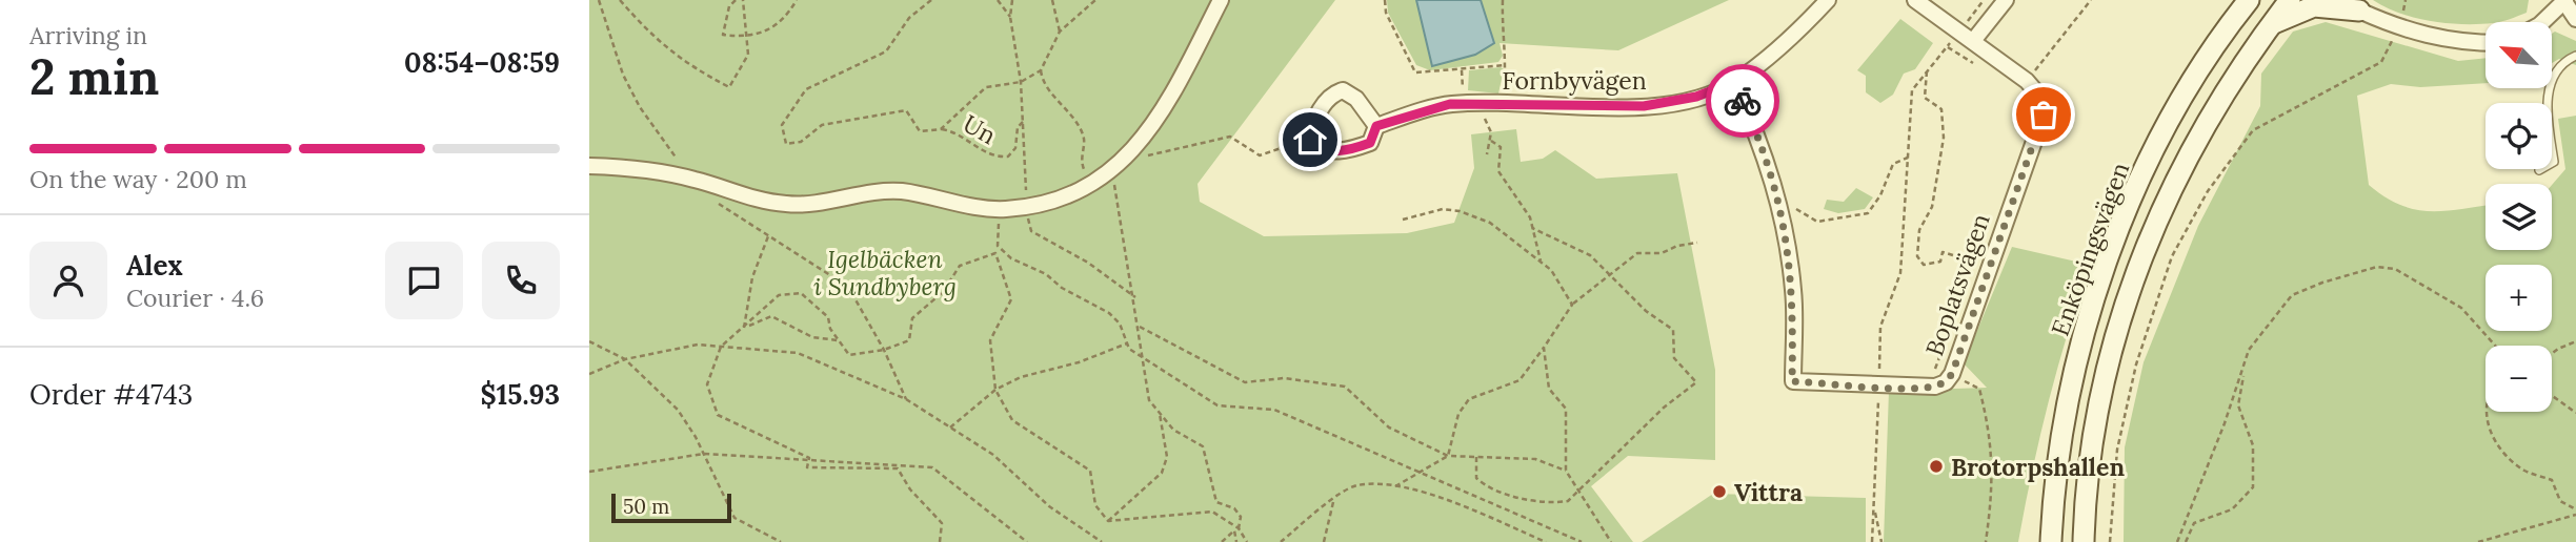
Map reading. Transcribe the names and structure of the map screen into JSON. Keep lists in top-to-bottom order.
{
  "streets": {
    "main road": ["Enköpingsvägen"],
    "street": ["Fornbyvägen", "Boplatsvägen"],
    "path": ["Un"]
  },
  "crossings": [
    ["Fornbyvägen", "Boplatsvägen"]
  ],
  "parks": ["Igelbäcken i Sundbyberg"],
  "places": ["Brotorpshallen", "Vittra"],
  "scale_bar": "50 m",
  "north": "top left",
  "page": {
    "heading": ["2 min", "Arriving in", "08:54–08:59"],
    "panel": [
      "Alex",
      "Courier · 4.6",
      "Order #4743",
      "$15.93"
    ],
    "map_buttons": ["+", "−"],
    "bar": "On the way · 200 m",
    "scale": "50 m"
  }
}
